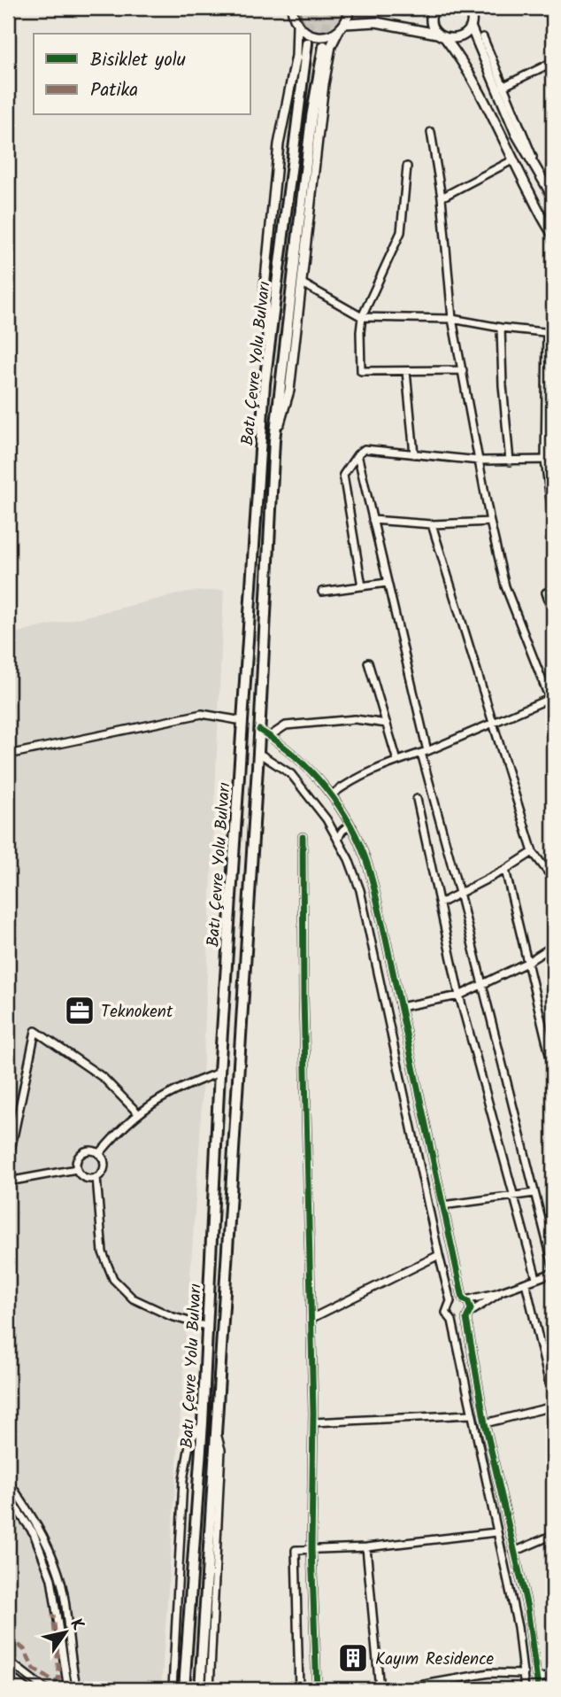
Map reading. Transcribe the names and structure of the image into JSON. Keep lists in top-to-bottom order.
{
  "streets": {
    "highway": ["Batı Çevre Yolu Bulvarı"]
  },
  "places": {
    "office": ["Teknokent"],
    "building": ["Kayım Residence"]
  },
  "legend": ["Bisiklet yolu", "Patika"],
  "north": "top right"
}
